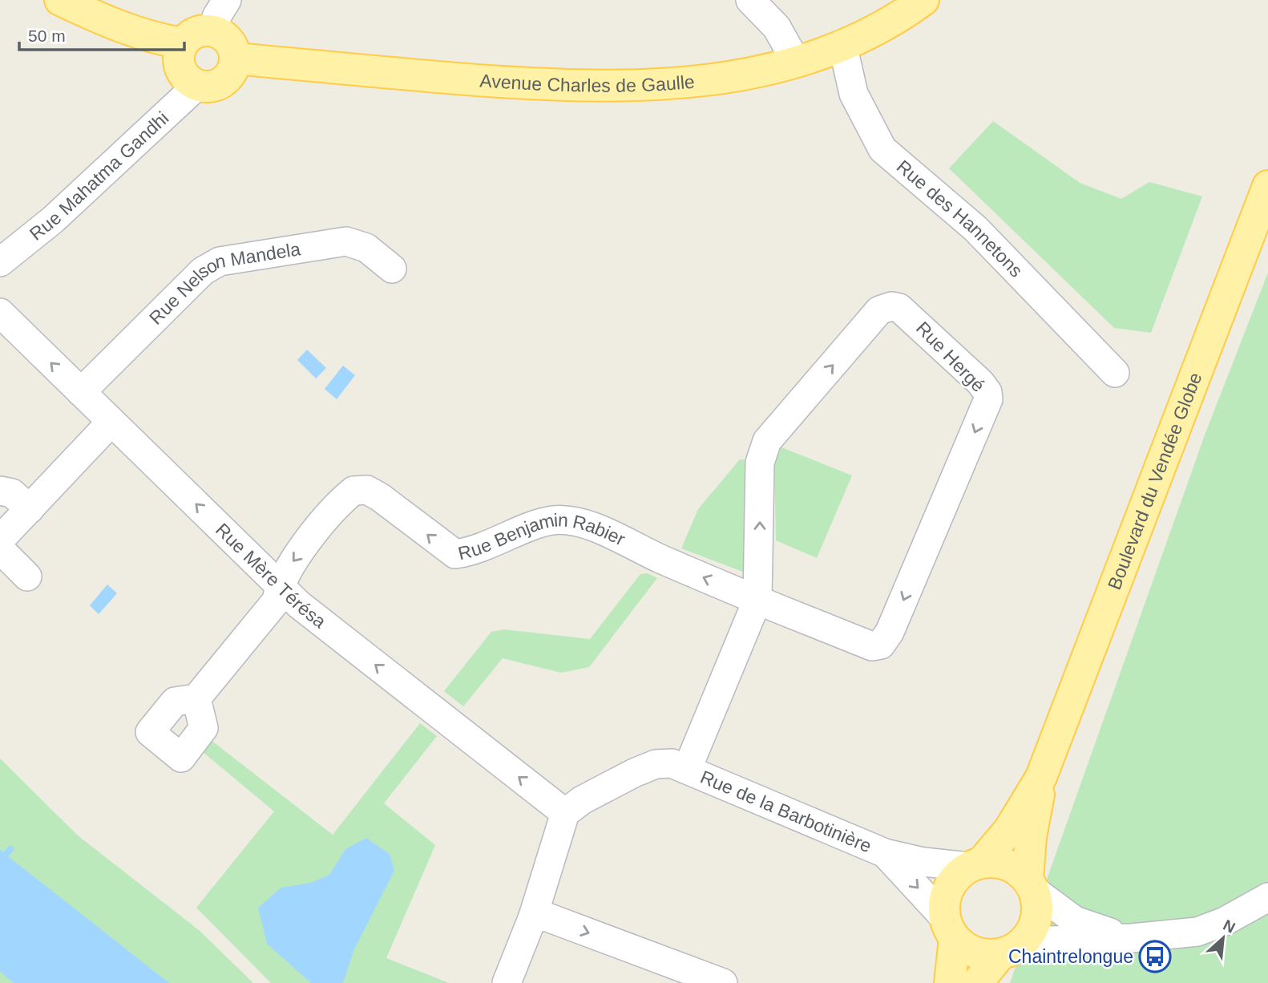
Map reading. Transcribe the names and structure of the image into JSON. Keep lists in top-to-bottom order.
{
  "streets": {
    "main road": ["Avenue Charles de Gaulle", "Boulevard du Vendée Globe"],
    "street": [
      "Rue Mahatma Gandhi",
      "Rue des Hannetons",
      "Rue Nelson Mandela",
      "Rue Hergé",
      "Rue Benjamin Rabier",
      "Rue Mère Térésa",
      "Rue de la Barbotinière"
    ]
  },
  "crossings": [
    ["Avenue Charles de Gaulle", "Rue Mahatma Gandhi"],
    ["Avenue Charles de Gaulle", "Rue des Hannetons"],
    ["Rue Nelson Mandela", "Rue Mère Térésa"],
    ["Rue Hergé", "Rue Benjamin Rabier"],
    ["Boulevard du Vendée Globe", "Rue de la Barbotinière"],
    ["Rue Benjamin Rabier", "Rue Mère Térésa"],
    ["Rue Mère Térésa", "Rue de la Barbotinière"]
  ],
  "one_way": ["Rue Benjamin Rabier", "Rue Mère Térésa"],
  "places": {
    "bus stop": ["Chaintrelongue"]
  },
  "scale_bar": "50 m",
  "north": "top right"
}
